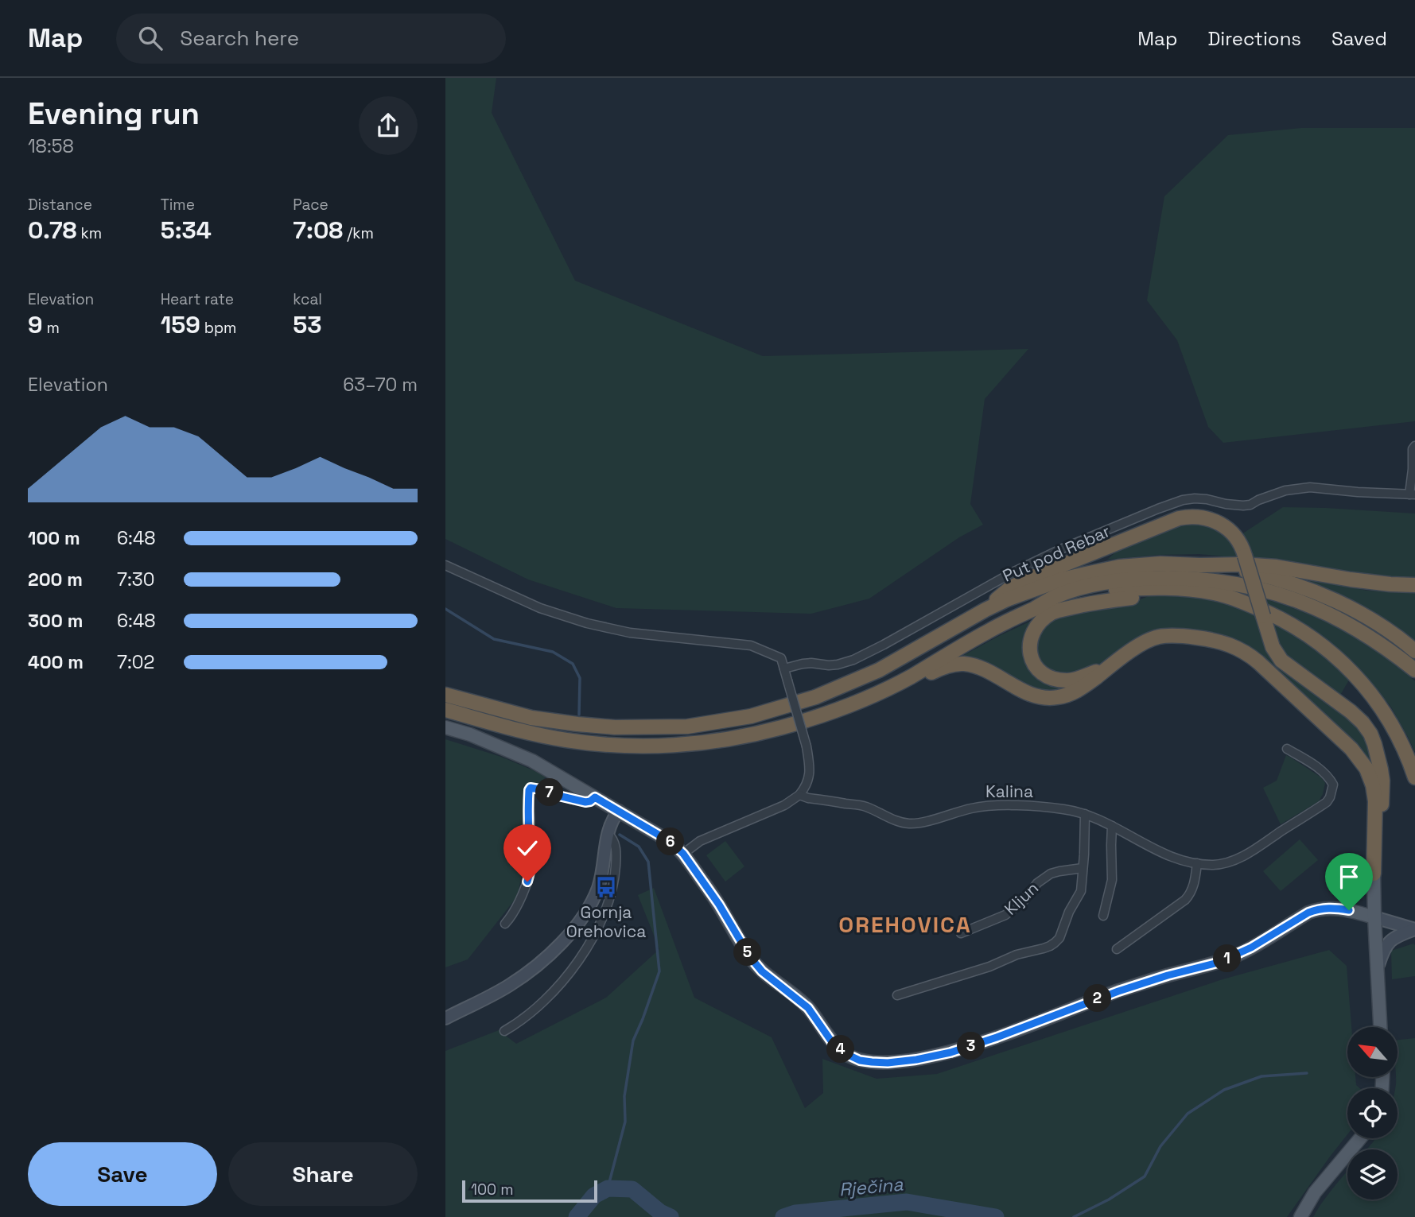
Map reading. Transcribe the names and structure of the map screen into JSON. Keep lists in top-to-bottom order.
{
  "streets": {
    "street": ["Put pod Rebar", "Kalina", "Kljun"]
  },
  "districts": ["OREHOVICA"],
  "water": ["Rječina"],
  "places": {
    "bus stop": ["Gornja Orehovica"]
  },
  "scale_bar": "100 m",
  "north": "top left",
  "page": {
    "header": "Map",
    "search": "Search here",
    "nav": ["Map", "Directions", "Saved"],
    "heading": ["Evening run", "18:58"],
    "stats": [
      ["Distance", "0.78 km"],
      ["Time", "5:34"],
      ["Pace", "7:08 /km"],
      ["Elevation", "9 m"],
      ["Heart rate", "159 bpm"],
      ["kcal", "53"]
    ],
    "chart": ["Elevation", "63–70 m"],
    "list": [
      {
        "name": "100 m",
        "note": "6:48"
      },
      {
        "name": "200 m",
        "note": "7:30"
      },
      {
        "name": "300 m",
        "note": "6:48"
      },
      {
        "name": "400 m",
        "note": "7:02"
      }
    ],
    "pins": [
      "7",
      "6",
      "5",
      "1",
      "2",
      "3",
      "4"
    ],
    "buttons": ["Save", "Share"],
    "scale": "100 m"
  }
}
